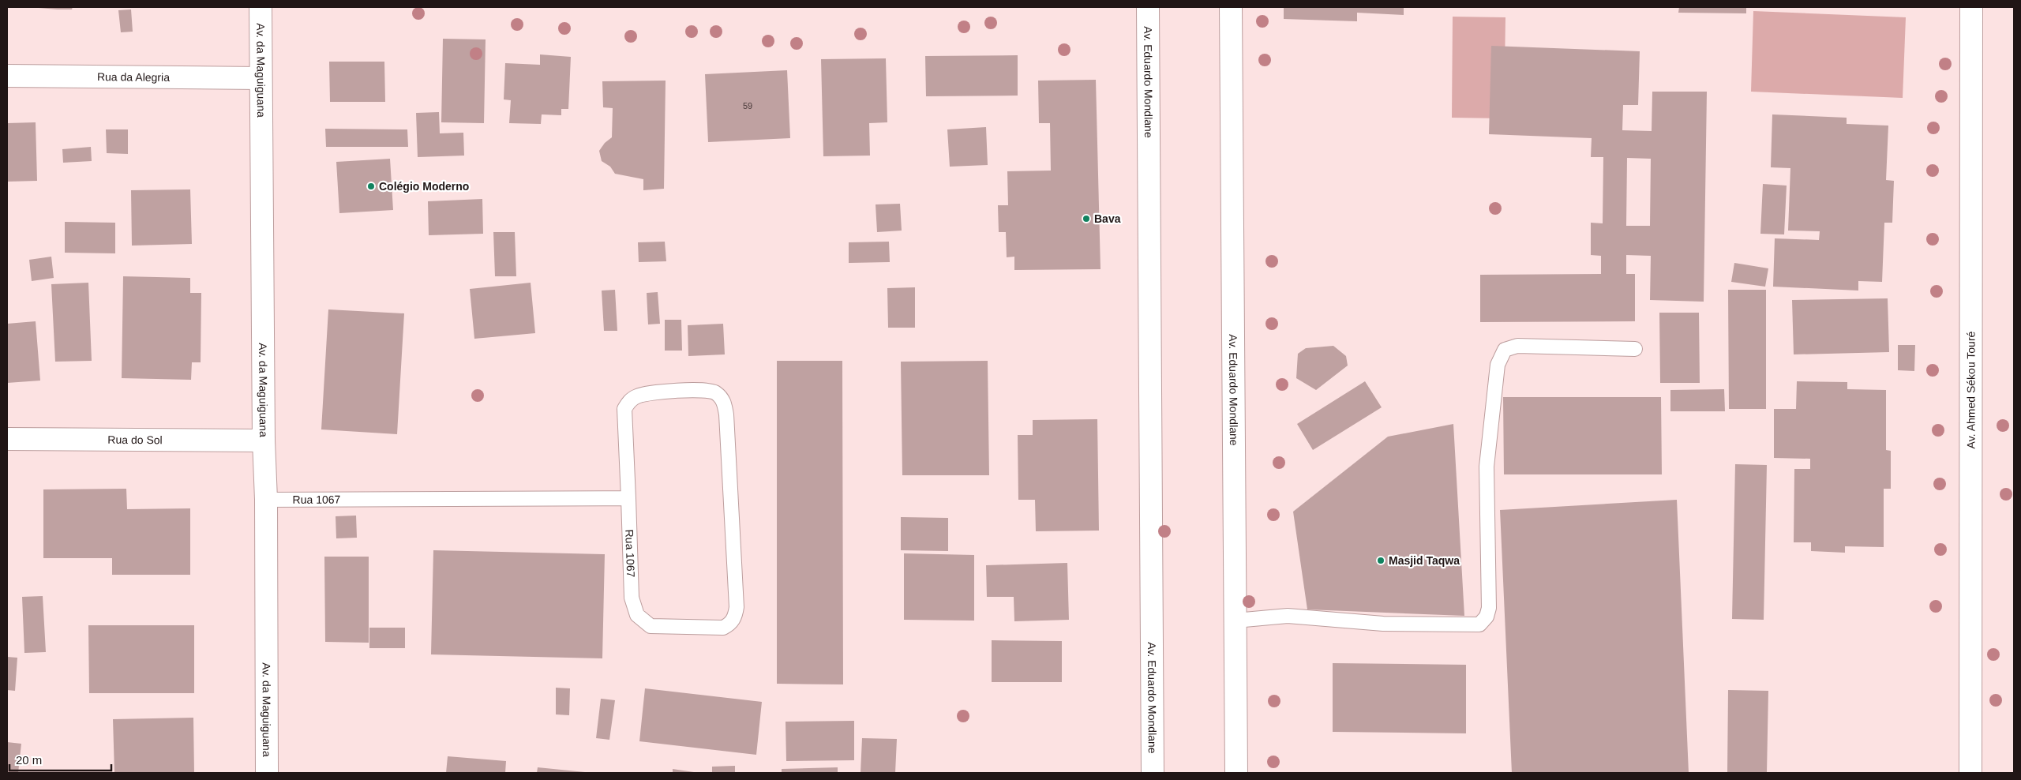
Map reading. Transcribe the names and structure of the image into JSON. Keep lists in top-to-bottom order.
{
  "streets": {
    "street": [
      "Av. da Maguiguana",
      "Rua da Alegria",
      "Av. Eduardo Mondlane",
      "Av. Ahmed Sékou Touré",
      "Rua do Sol"
    ],
    "lane": ["Rua 1067"]
  },
  "crossings": [
    ["Av. da Maguiguana", "Rua da Alegria"],
    ["Av. da Maguiguana", "Rua do Sol"],
    ["Av. da Maguiguana", "Rua 1067"]
  ],
  "places": ["Colégio Moderno", "Bava", "Masjid Taqwa"],
  "house_numbers": ["59"],
  "scale_bar": "20 m"
}
